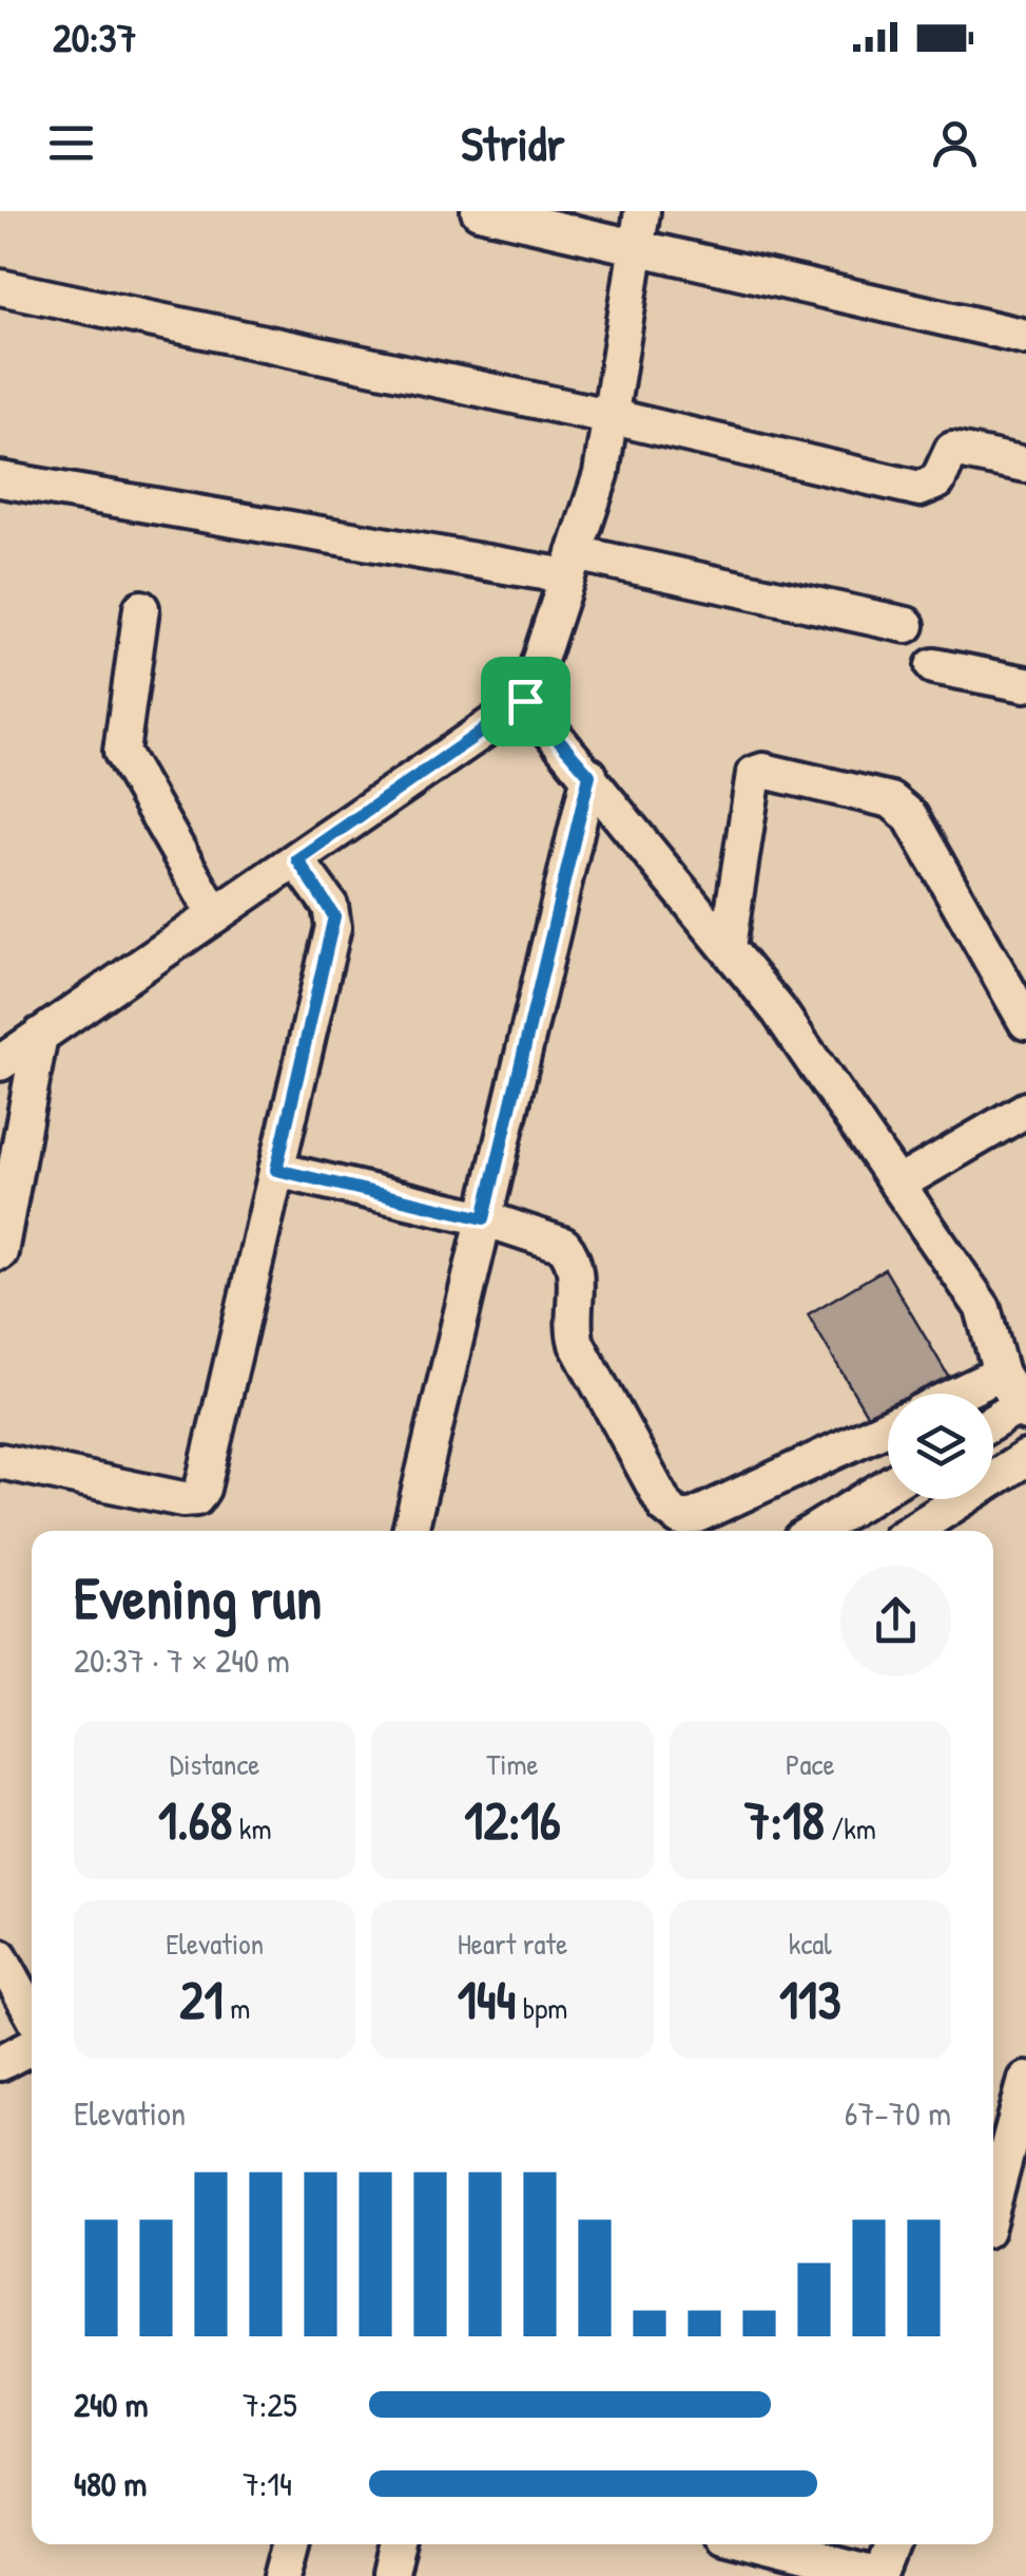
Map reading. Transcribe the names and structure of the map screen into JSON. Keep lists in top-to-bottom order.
{
  "page": {
    "status": "20:37",
    "header": "Stridr",
    "heading": ["Evening run", "20:37 · 7 × 240 m"],
    "stats": [
      ["Distance", "1.68 km"],
      ["Time", "12:16"],
      ["Pace", "7:18 /km"],
      ["Elevation", "21 m"],
      ["Heart rate", "144 bpm"],
      ["kcal", "113"]
    ],
    "chart": ["Elevation", "67–70 m"],
    "list": [
      {
        "name": "240 m",
        "note": "7:25"
      },
      {
        "name": "480 m",
        "note": "7:14"
      }
    ]
  }
}
